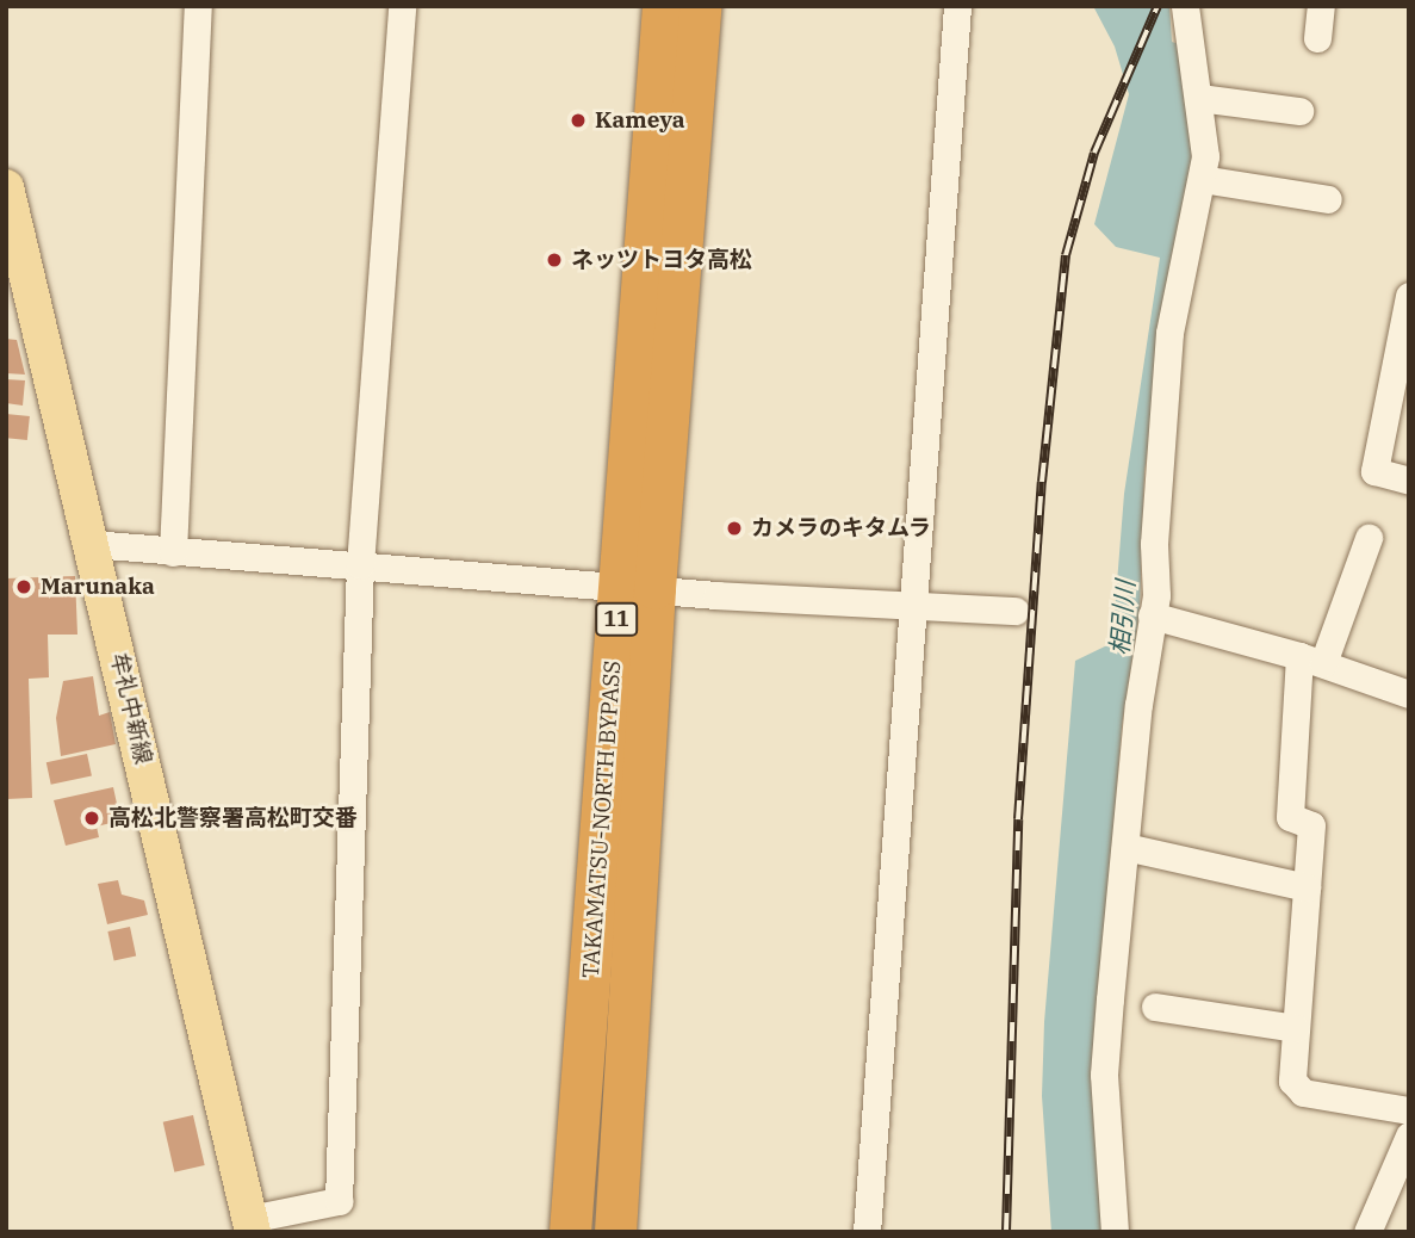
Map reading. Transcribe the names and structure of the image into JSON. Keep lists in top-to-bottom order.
{
  "streets": {
    "highway": ["11", "TAKAMATSU-NORTH BYPASS"],
    "main road": ["牟礼中新線"]
  },
  "water": ["相引川"],
  "places": [
    "Kameya",
    "ネッツトヨタ高松",
    "カメラのキタムラ",
    "Marunaka",
    "高松北警察署高松町交番"
  ]
}
